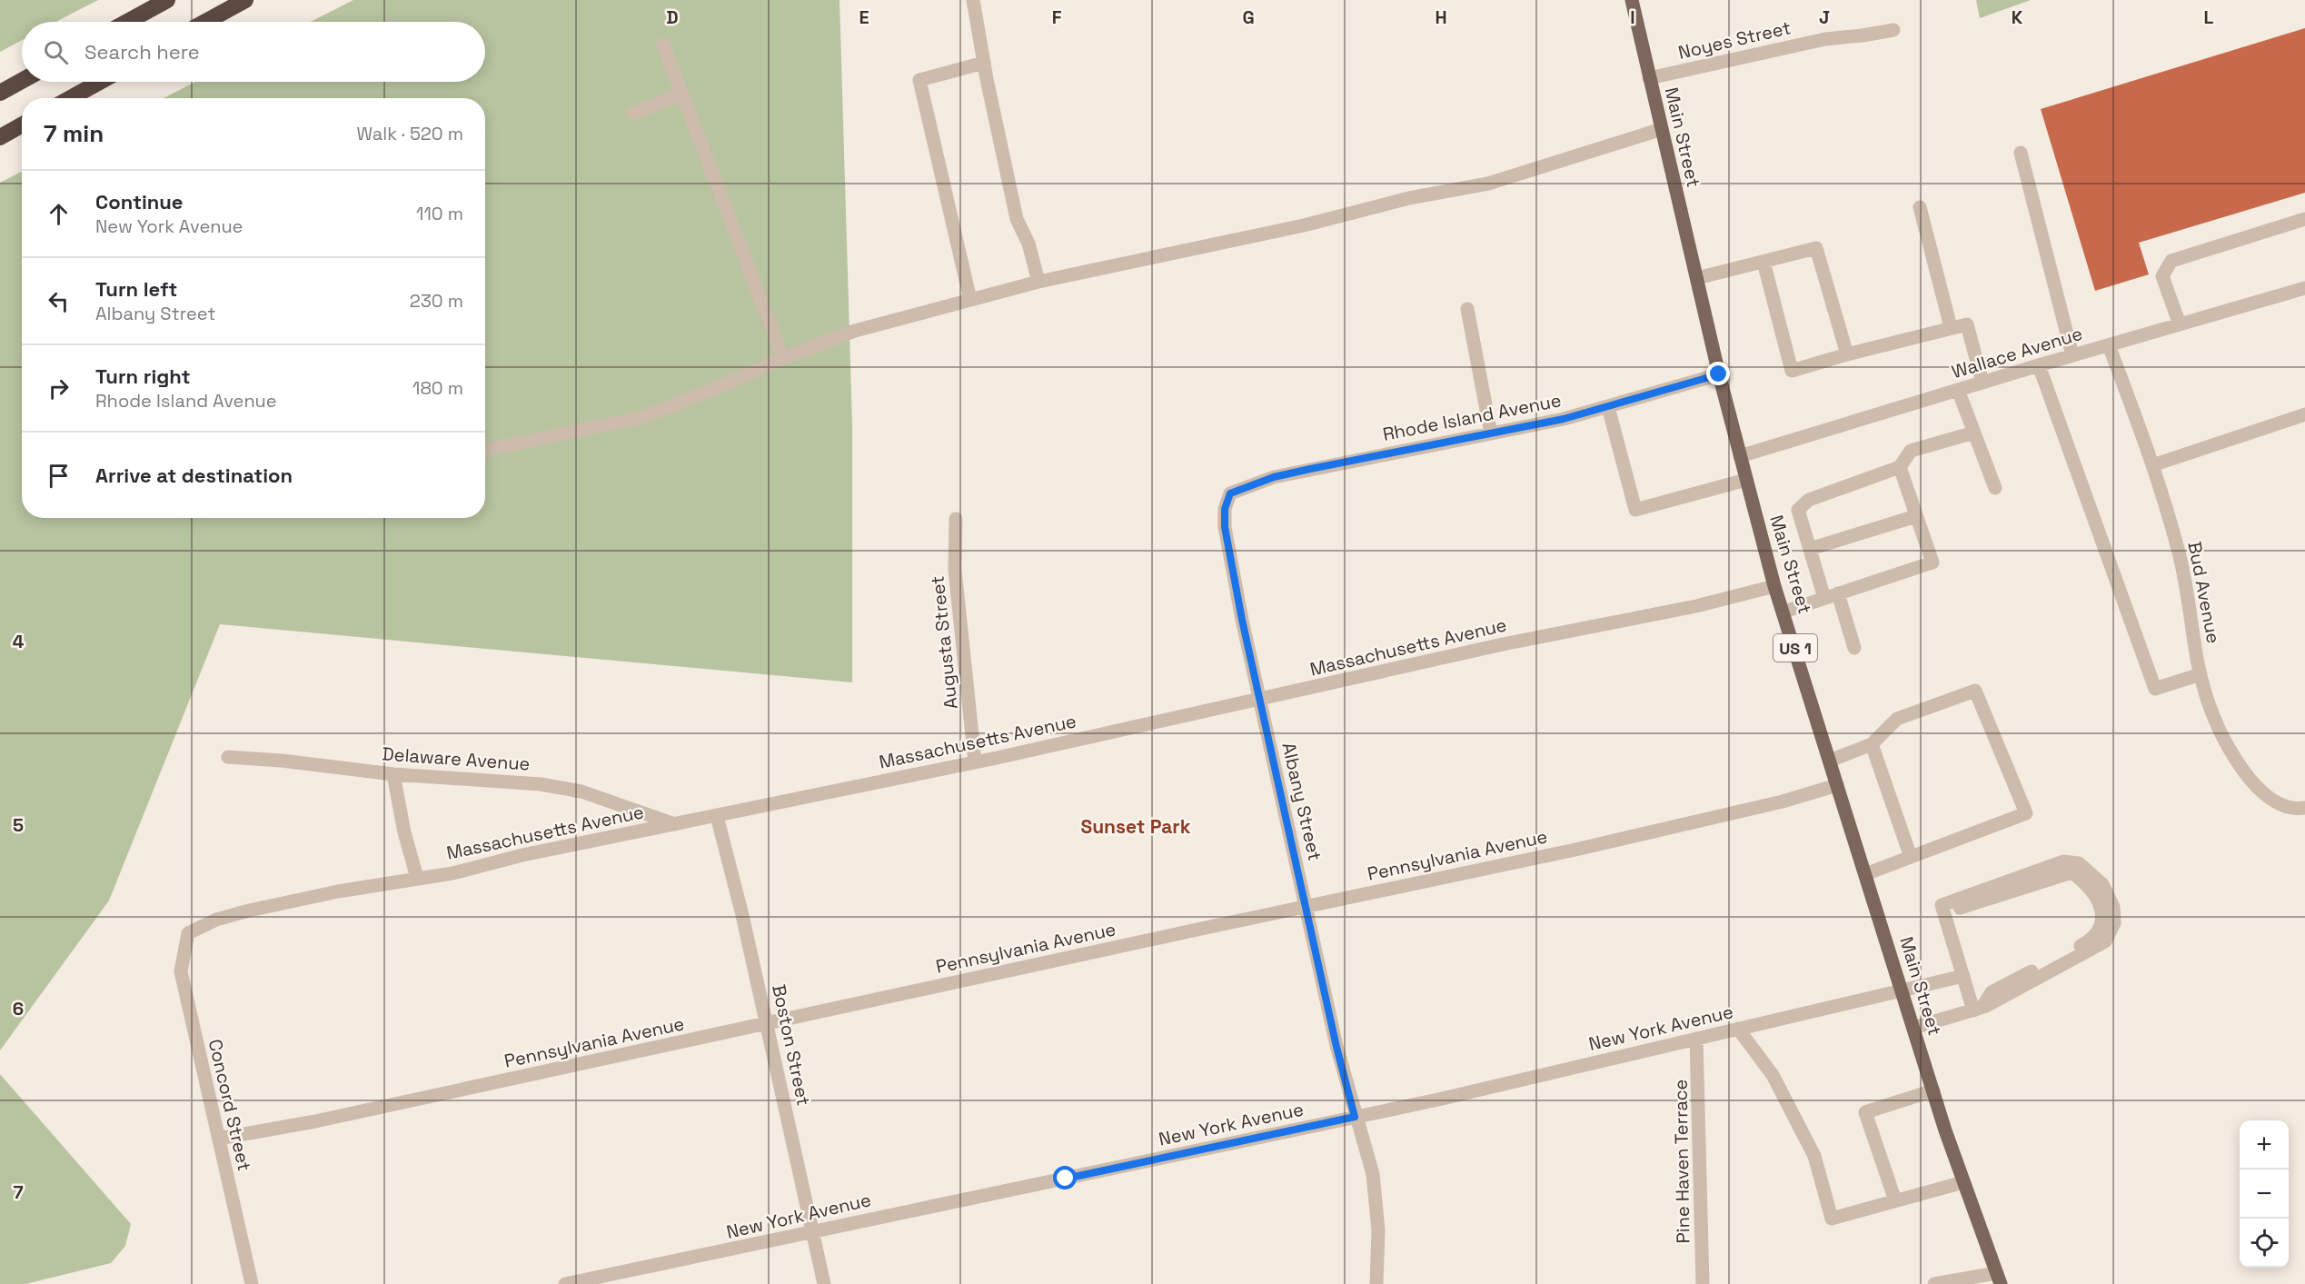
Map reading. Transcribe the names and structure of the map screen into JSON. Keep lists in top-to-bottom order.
{
  "streets": {
    "main road": ["Main Street", "US 1"],
    "street": [
      "Noyes Street",
      "Wallace Avenue",
      "Rhode Island Avenue",
      "Bud Avenue",
      "Augusta Street",
      "Massachusetts Avenue",
      "Delaware Avenue",
      "Albany Street",
      "Pennsylvania Avenue",
      "New York Avenue",
      "Boston Street",
      "Concord Street",
      "Pine Haven Terrace"
    ]
  },
  "crossings": [
    ["Noyes Street", "Main Street"],
    ["Main Street", "Wallace Avenue"],
    ["Main Street", "Rhode Island Avenue"],
    ["Main Street", "Massachusetts Avenue"],
    ["Main Street", "Pennsylvania Avenue"],
    ["Main Street", "New York Avenue"],
    ["Wallace Avenue", "Bud Avenue"],
    ["Rhode Island Avenue", "Albany Street"],
    ["Augusta Street", "Massachusetts Avenue"],
    ["Massachusetts Avenue", "Delaware Avenue"],
    ["Massachusetts Avenue", "Albany Street"],
    ["Massachusetts Avenue", "Boston Street"],
    ["Massachusetts Avenue", "Concord Street"],
    ["Albany Street", "Pennsylvania Avenue"],
    ["Albany Street", "New York Avenue"],
    ["Pennsylvania Avenue", "Boston Street"],
    ["Pennsylvania Avenue", "Concord Street"],
    ["New York Avenue", "Boston Street"],
    ["New York Avenue", "Pine Haven Terrace"]
  ],
  "districts": ["Sunset Park"],
  "page": {
    "search": "Search here",
    "heading": ["7 min", "Walk · 520 m"],
    "list": [
      ["Continue", "New York Avenue", "110 m"],
      ["Turn left", "Albany Street", "230 m"],
      ["Turn right", "Rhode Island Avenue", "180 m"],
      "Arrive at destination"
    ],
    "map_buttons": ["+", "−"]
  },
  "grid": {
    "columns": [
      "D",
      "E",
      "F",
      "G",
      "H",
      "I",
      "J",
      "K",
      "L"
    ],
    "rows": [
      "4",
      "5",
      "6",
      "7"
    ]
  }
}
